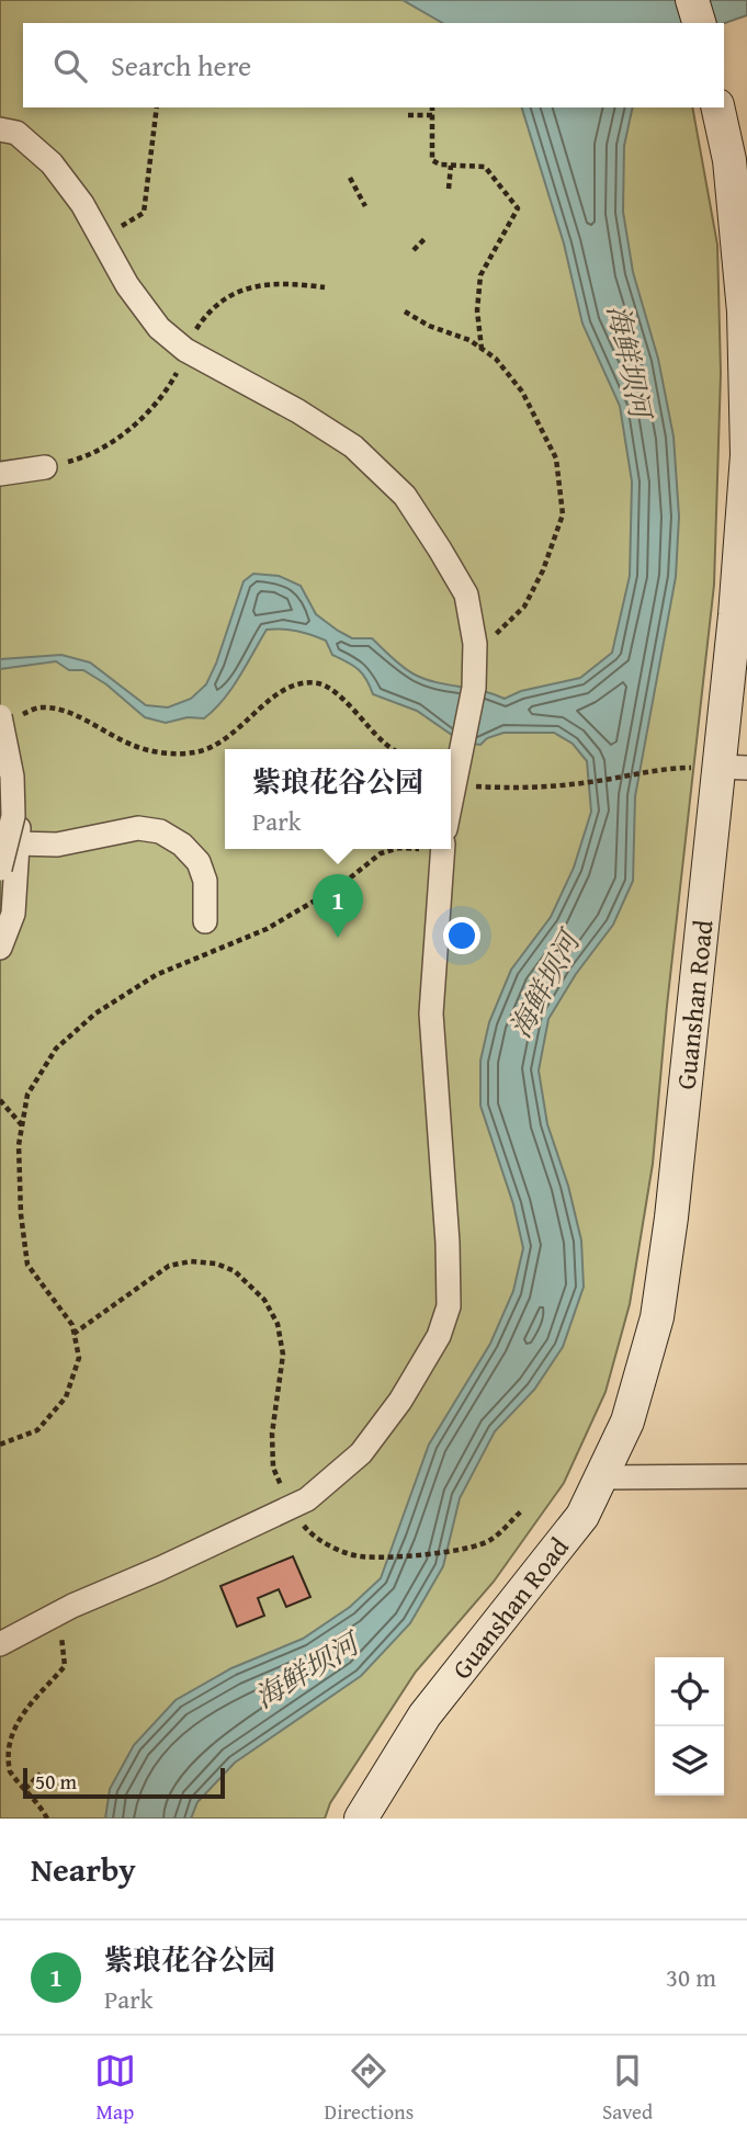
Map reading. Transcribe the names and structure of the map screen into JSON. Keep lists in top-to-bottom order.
{
  "streets": {
    "street": ["Guanshan Road"]
  },
  "water": ["海鲜坝河"],
  "scale_bar": "50 m",
  "page": {
    "search": "Search here",
    "popup": ["紫琅花谷公园", "Park"],
    "pins": "1",
    "scale": "50 m",
    "heading": "Nearby",
    "list": [
      {
        "mark": "1",
        "name": "紫琅花谷公园",
        "note": "Park",
        "value": "30 m"
      }
    ],
    "nav": ["Map", "Directions", "Saved"]
  }
}
